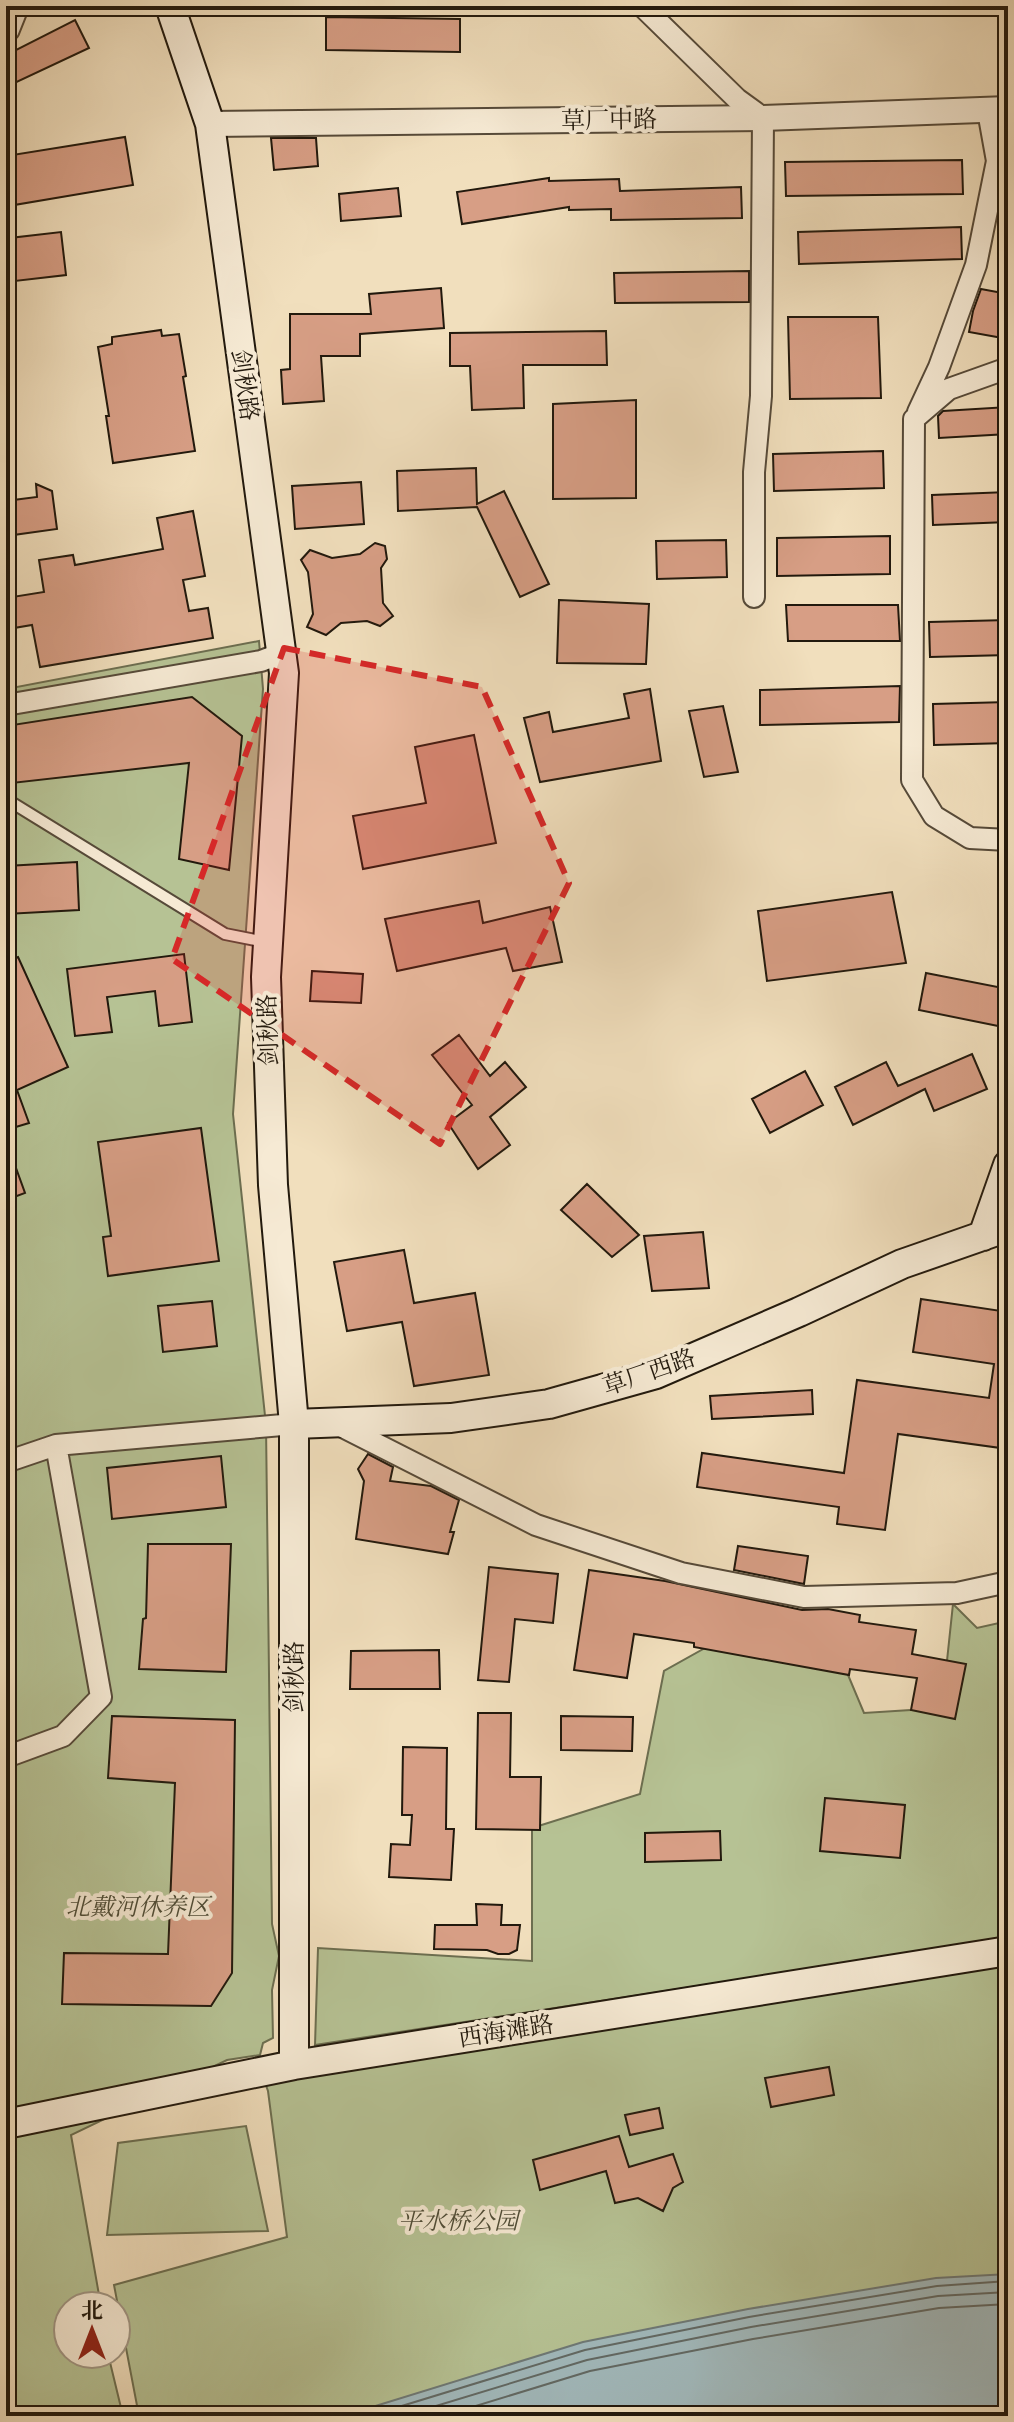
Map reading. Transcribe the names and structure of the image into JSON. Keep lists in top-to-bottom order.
{
  "streets": {
    "main road": ["剑秋路", "草厂西路", "西海滩路"],
    "street": ["草厂中路"]
  },
  "crossings": [
    ["草厂中路", "剑秋路"],
    ["剑秋路", "草厂西路"],
    ["剑秋路", "西海滩路"]
  ],
  "parks": ["北戴河休养区", "平水桥公园"],
  "north": "top"
}
